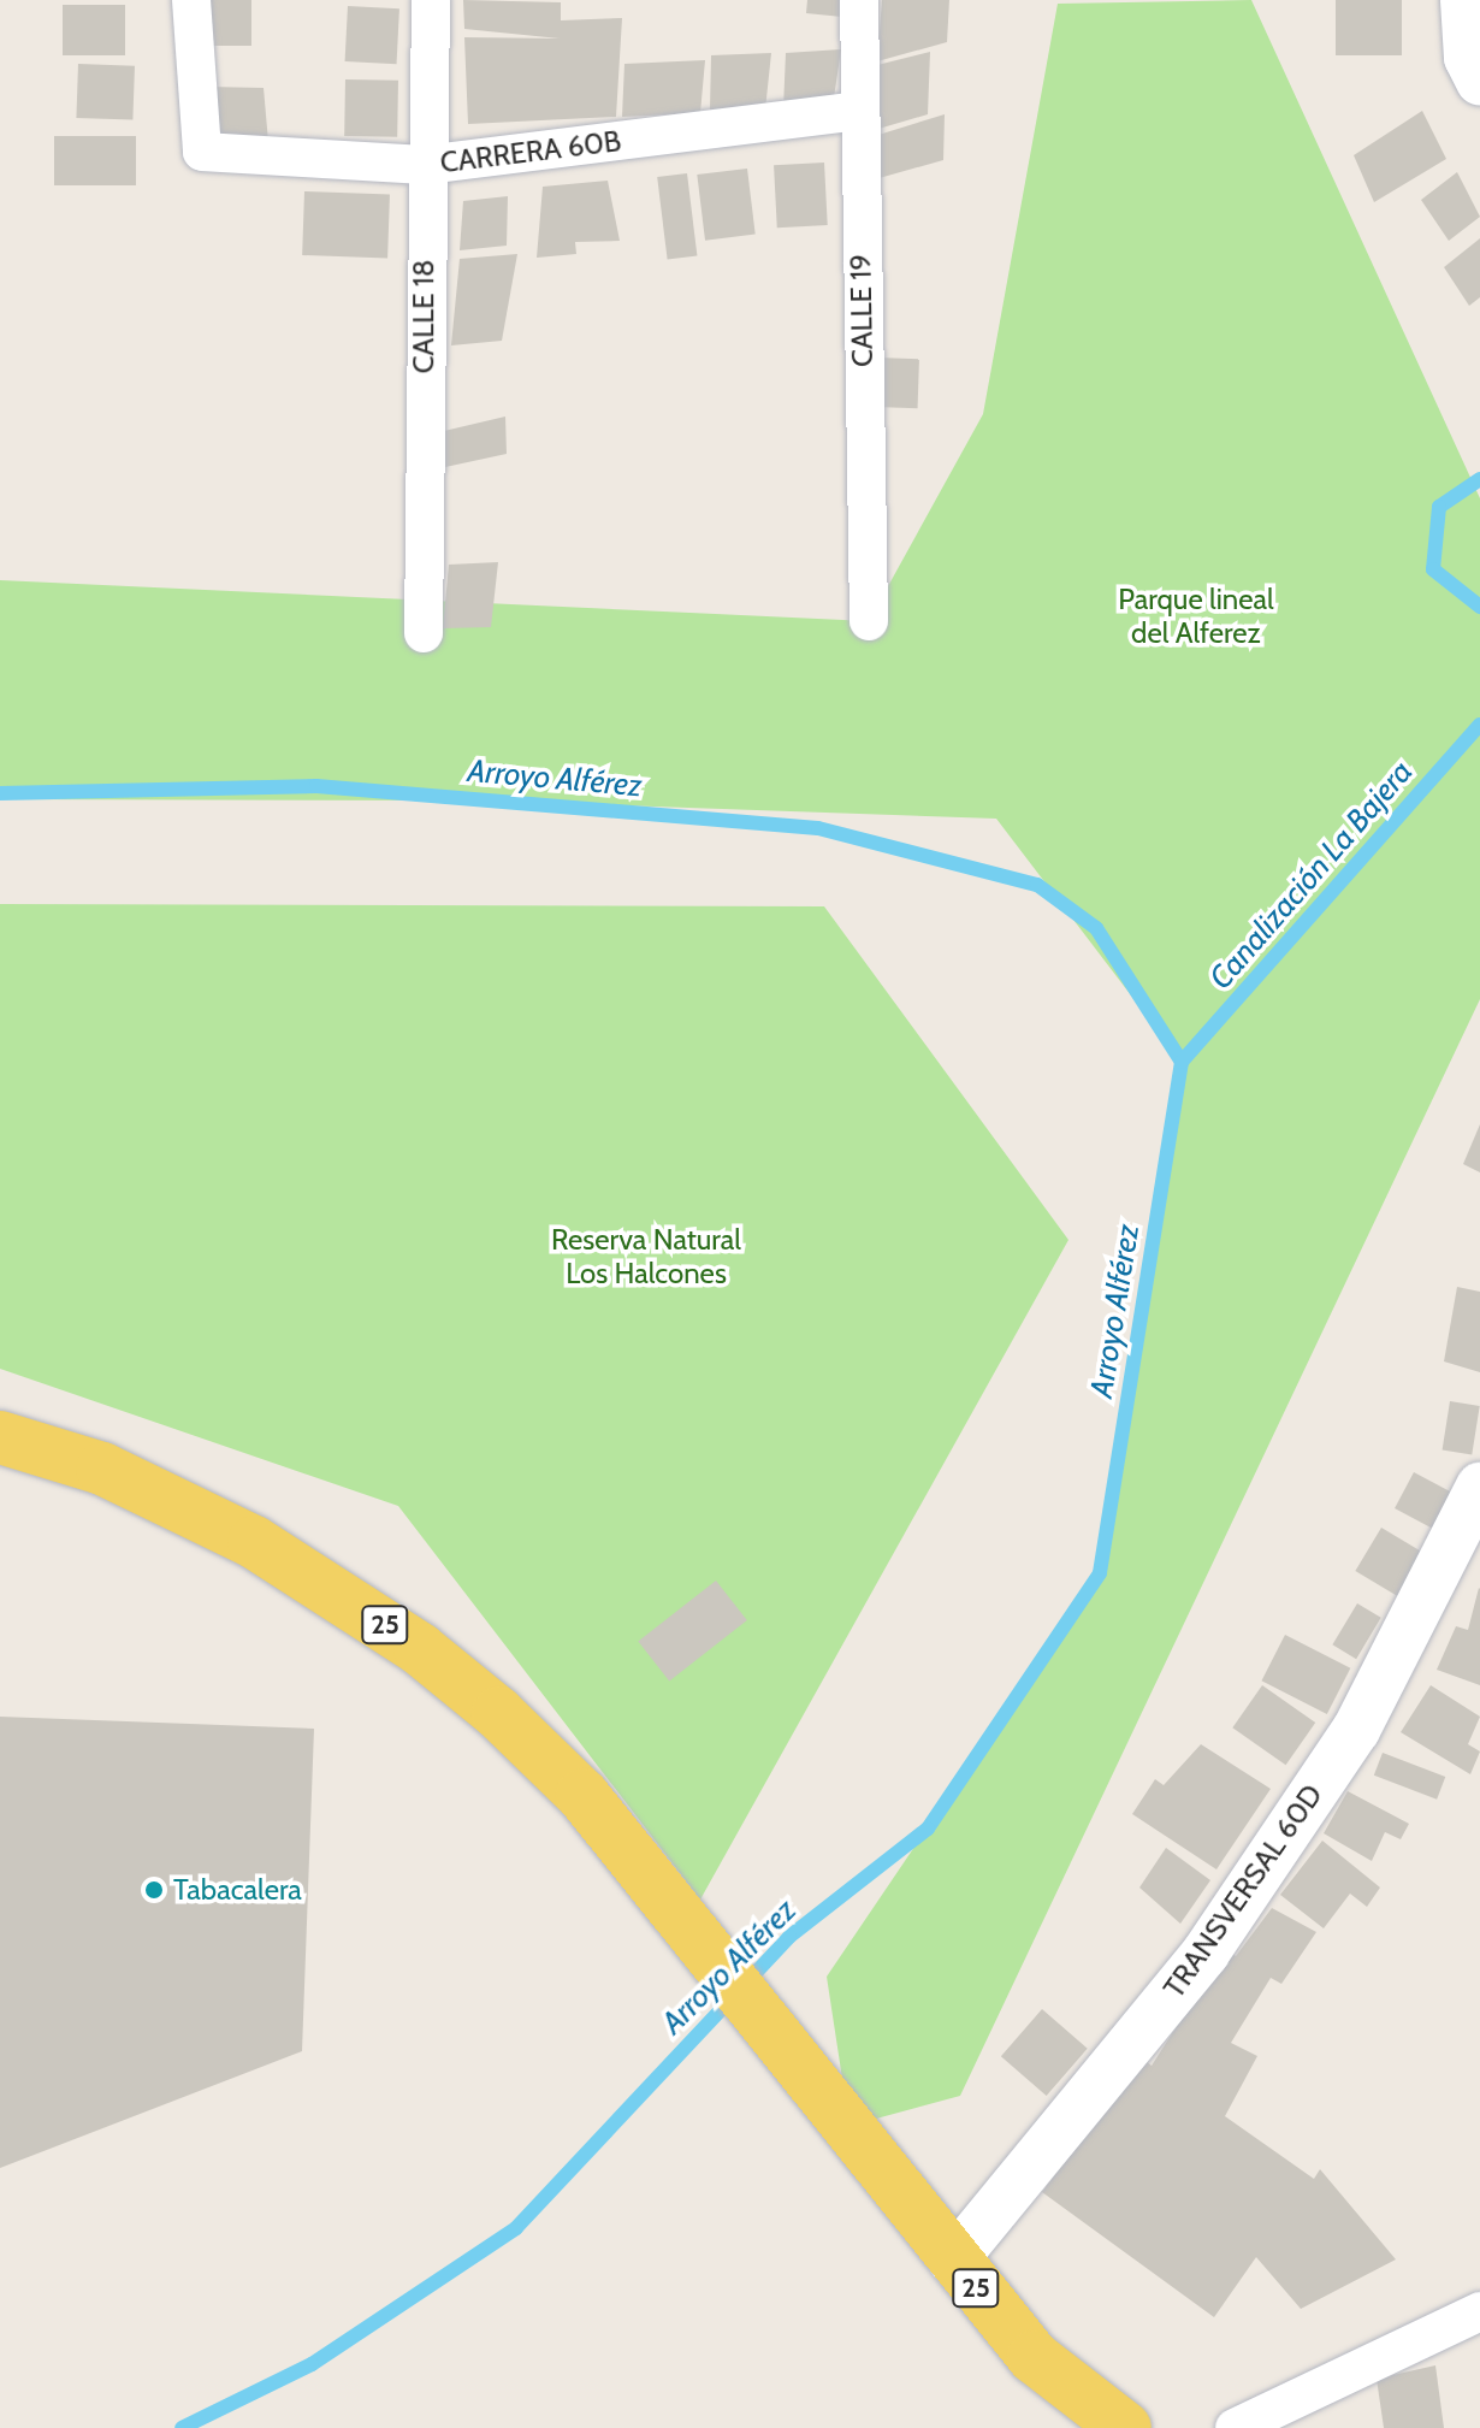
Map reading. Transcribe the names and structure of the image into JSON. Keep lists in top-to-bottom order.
{
  "streets": {
    "main road": ["25"],
    "street": [
      "CARRERA 60B",
      "CALLE 19",
      "CALLE 18",
      "TRANSVERSAL 60D"
    ]
  },
  "crossings": [
    ["CARRERA 60B", "CALLE 19"],
    ["CARRERA 60B", "CALLE 18"],
    ["25", "TRANSVERSAL 60D"]
  ],
  "water": ["Arroyo Alférez", "Canalización La Bajera"],
  "parks": ["Parque lineal del Alferez", "Reserva Natural Los Halcones"],
  "places": ["Tabacalera"]
}
